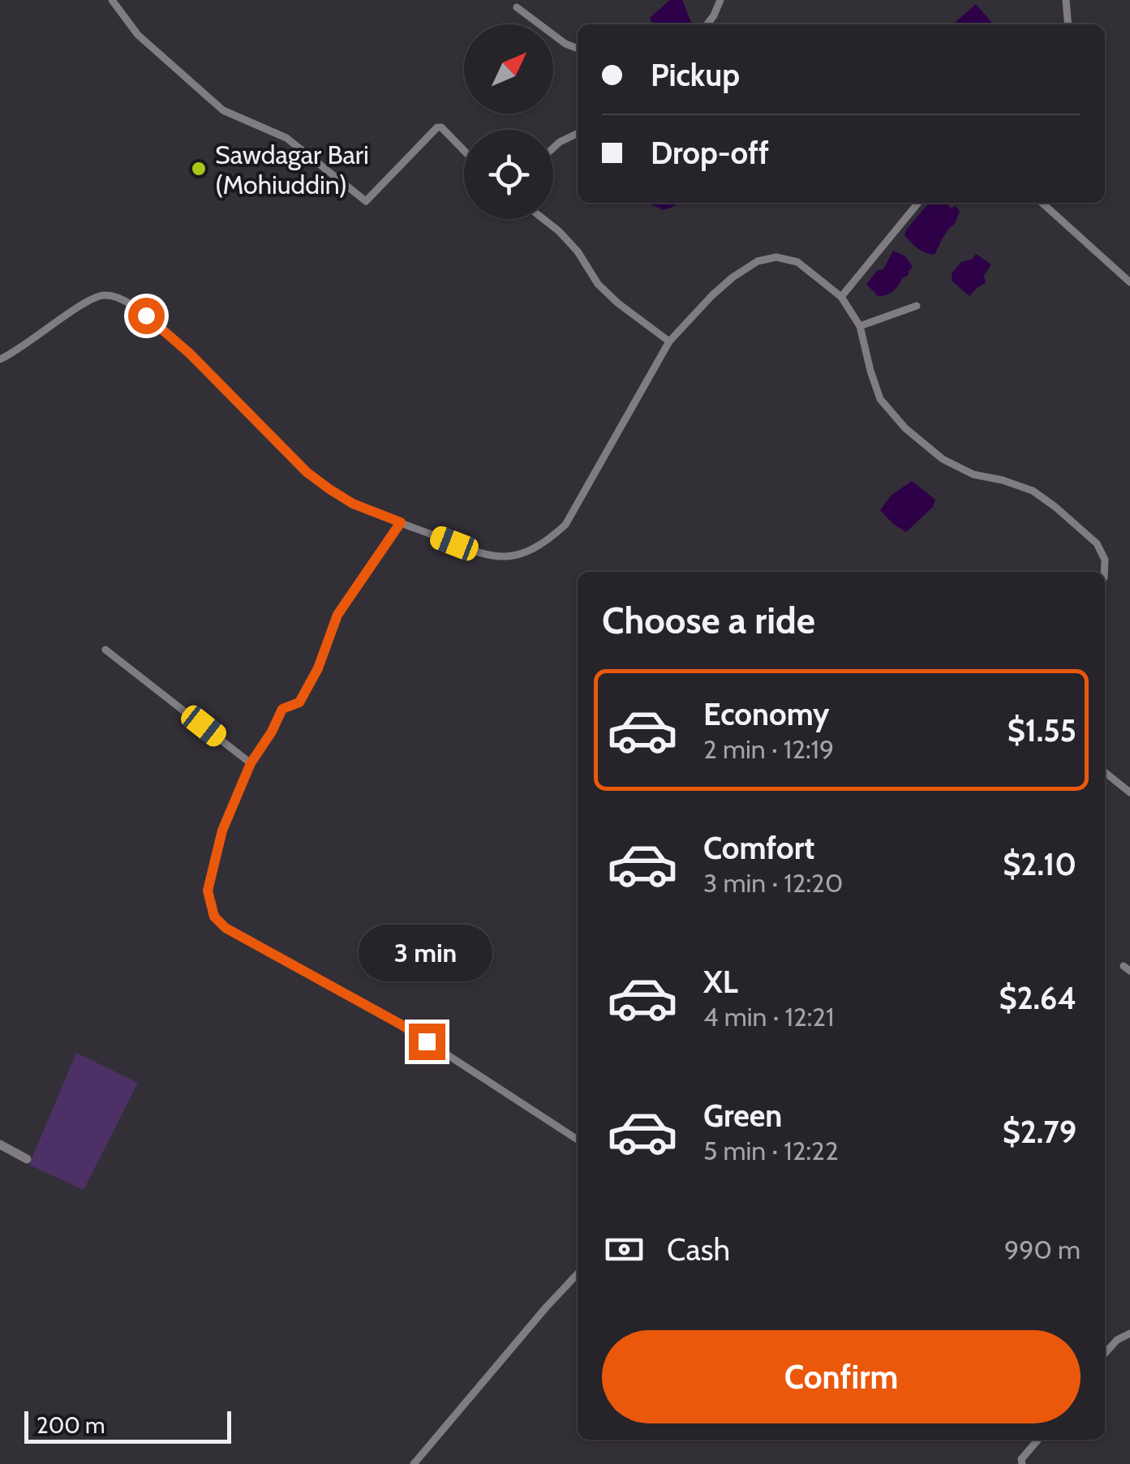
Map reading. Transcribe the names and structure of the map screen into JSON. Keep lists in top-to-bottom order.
{
  "places": ["Sawdagar Bari (Mohiuddin)"],
  "scale_bar": "200 m",
  "north": "top right",
  "page": {
    "banner": ["Pickup", "Drop-off"],
    "heading": "Choose a ride",
    "list": [
      {
        "name": "Economy",
        "note": "2 min · 12:19",
        "value": "$1.55"
      },
      {
        "name": "Comfort",
        "note": "3 min · 12:20",
        "value": "$2.10"
      },
      {
        "name": "XL",
        "note": "4 min · 12:21",
        "value": "$2.64"
      },
      {
        "name": "Green",
        "note": "5 min · 12:22",
        "value": "$2.79"
      }
    ],
    "bubble": "3 min",
    "pay": ["Cash", "990 m"],
    "buttons": "Confirm",
    "scale": "200 m"
  }
}
